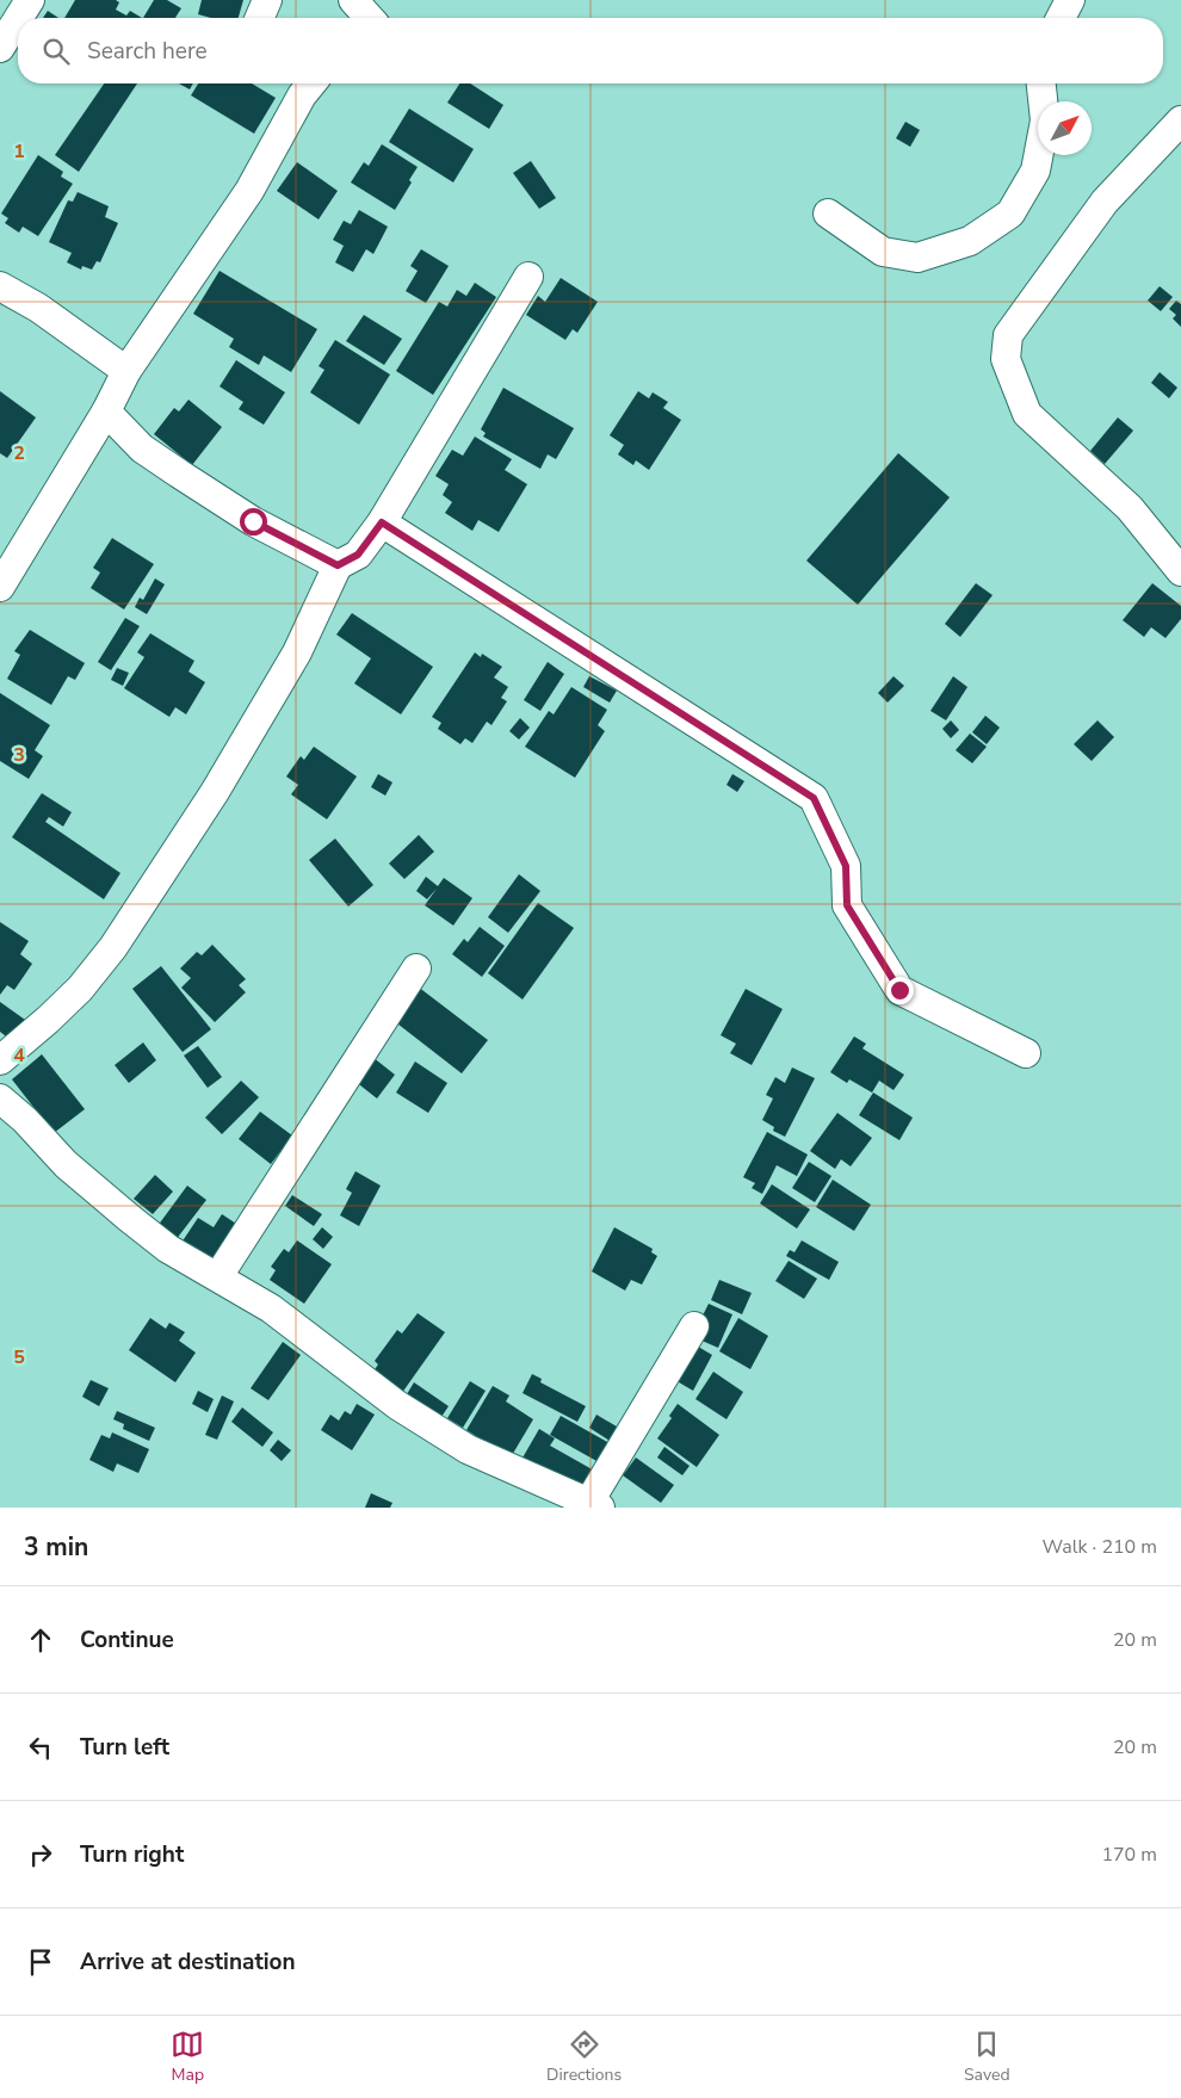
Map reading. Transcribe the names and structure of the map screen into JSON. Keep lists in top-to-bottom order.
{
  "north": "top right",
  "page": {
    "search": "Search here",
    "heading": ["3 min", "Walk · 210 m"],
    "list": [
      ["Continue", "20 m"],
      ["Turn left", "20 m"],
      ["Turn right", "170 m"],
      "Arrive at destination"
    ],
    "nav": ["Map", "Directions", "Saved"]
  },
  "grid": {
    "rows": [
      "1",
      "2",
      "3",
      "4",
      "5"
    ]
  }
}
